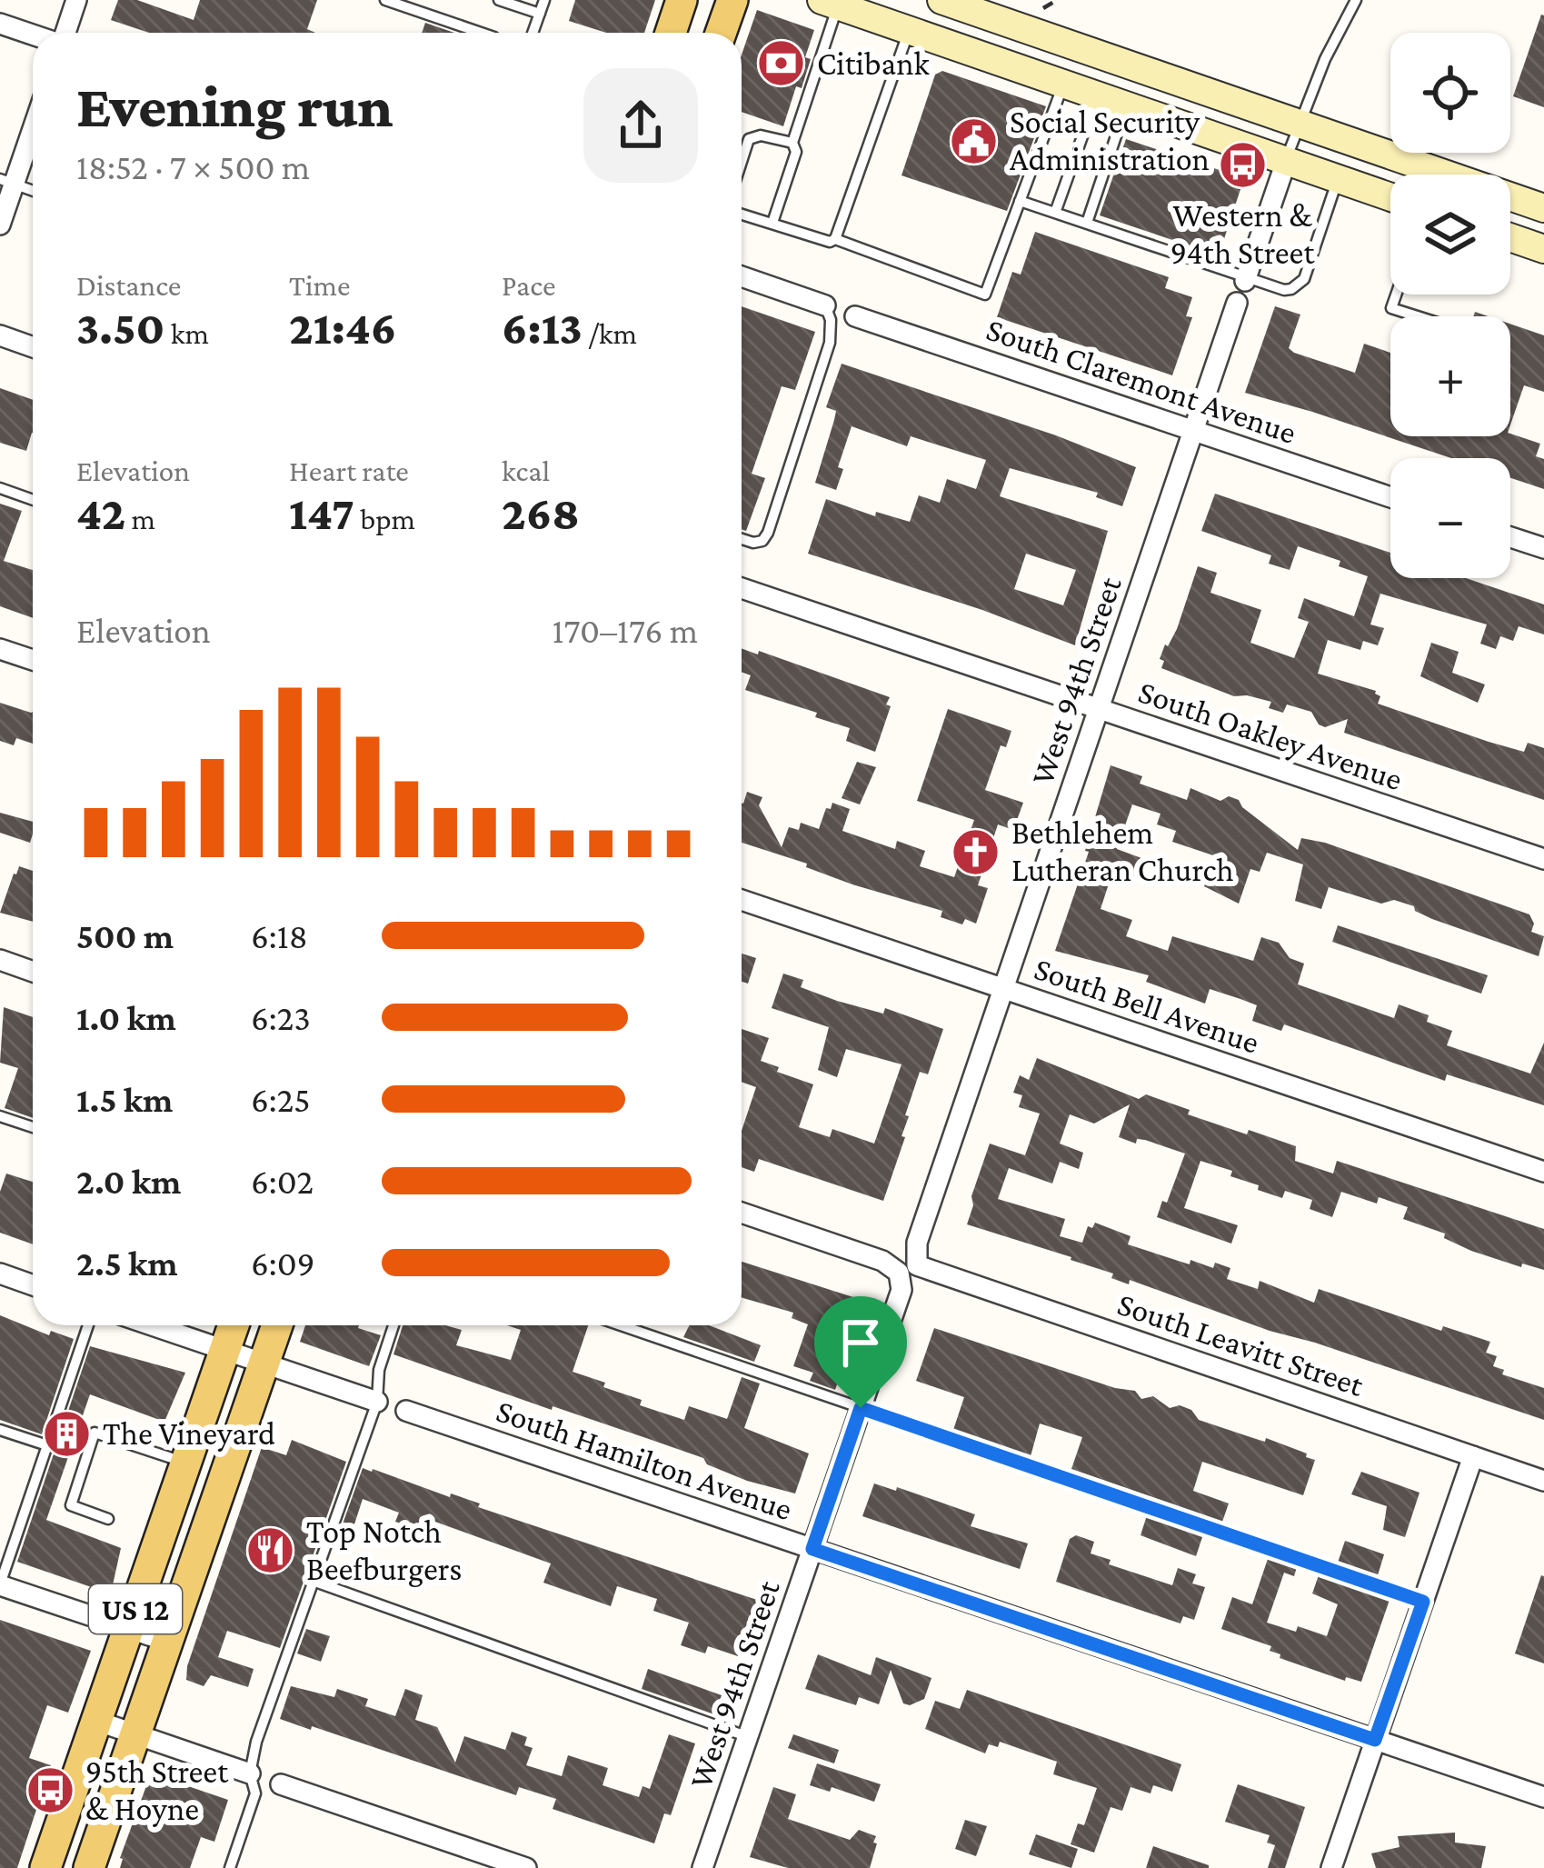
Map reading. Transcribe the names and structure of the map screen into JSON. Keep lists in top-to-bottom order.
{
  "streets": {
    "main road": ["US 12"],
    "street": [
      "South Claremont Avenue",
      "West 94th Street",
      "South Oakley Avenue",
      "South Bell Avenue",
      "South Leavitt Street",
      "South Hamilton Avenue"
    ]
  },
  "crossings": [
    ["South Claremont Avenue", "West 94th Street"],
    ["West 94th Street", "South Oakley Avenue"],
    ["West 94th Street", "South Bell Avenue"],
    ["West 94th Street", "South Leavitt Street"],
    ["West 94th Street", "South Hamilton Avenue"]
  ],
  "places": {
    "bank": ["Citibank"],
    "public building": ["Social Security Administration"],
    "bus stop": ["Western & 94th Street", "95th Street & Hoyne"],
    "church": ["Bethlehem Lutheran Church"],
    "building": ["The Vineyard"],
    "restaurant": ["Top Notch Beefburgers"]
  },
  "page": {
    "map_buttons": ["+", "−"],
    "heading": ["Evening run", "18:52 · 7 × 500 m"],
    "stats": [
      ["Distance", "3.50 km"],
      ["Time", "21:46"],
      ["Pace", "6:13 /km"],
      ["Elevation", "42 m"],
      ["Heart rate", "147 bpm"],
      ["kcal", "268"]
    ],
    "chart": ["Elevation", "170–176 m"],
    "list": [
      {
        "name": "500 m",
        "note": "6:18"
      },
      {
        "name": "1.0 km",
        "note": "6:23"
      },
      {
        "name": "1.5 km",
        "note": "6:25"
      },
      {
        "name": "2.0 km",
        "note": "6:02"
      },
      {
        "name": "2.5 km",
        "note": "6:09"
      }
    ]
  }
}
